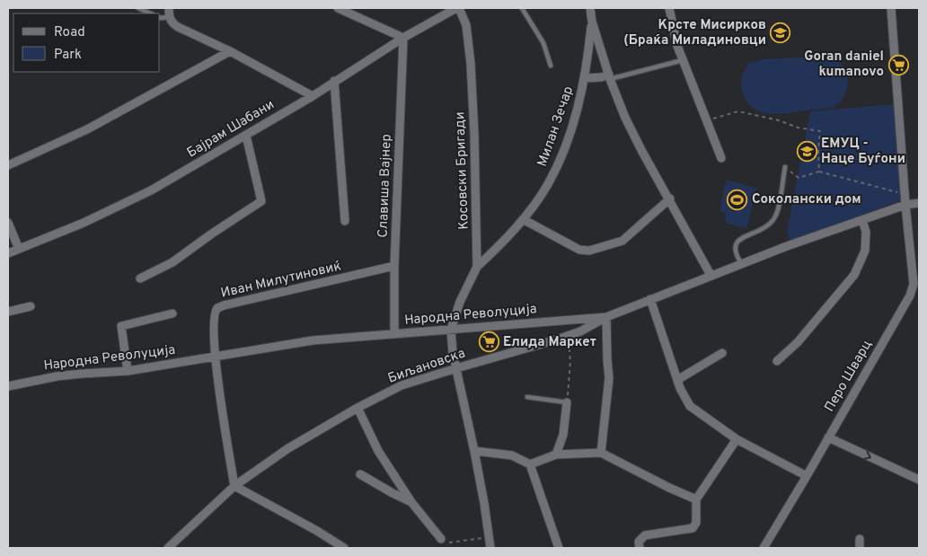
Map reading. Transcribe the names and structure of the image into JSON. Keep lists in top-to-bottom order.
{
  "streets": {
    "street": [
      "Милан Зечар",
      "Бајрам Шабани",
      "Косовски Бригади",
      "Славиша Вајнер",
      "Иван Милутиновиќ",
      "Народна Револуција",
      "Биљановска",
      "Перо Шварц"
    ]
  },
  "crossings": [
    ["Милан Зечар", "Косовски Бригади"],
    ["Бајрам Шабани", "Косовски Бригади"],
    ["Бајрам Шабани", "Славиша Вајнер"],
    ["Косовски Бригади", "Народна Револуција"],
    ["Славиша Вајнер", "Иван Милутиновиќ"],
    ["Славиша Вајнер", "Народна Револуција"],
    ["Иван Милутиновиќ", "Народна Револуција"],
    ["Иван Милутиновиќ", "Биљановска"],
    ["Народна Револуција", "Биљановска"],
    ["Народна Револуција", "Перо Шварц"]
  ],
  "places": {
    "school or university": ["Крсте Мисирков (Браќа Миладиновци", "ЕМУЦ - Наце Буѓони"],
    "supermarket": ["Goran daniel kumanovo", "Елида Маркет"],
    "sports": ["Соколански дом"]
  },
  "legend": ["Road", "Park"]
}
